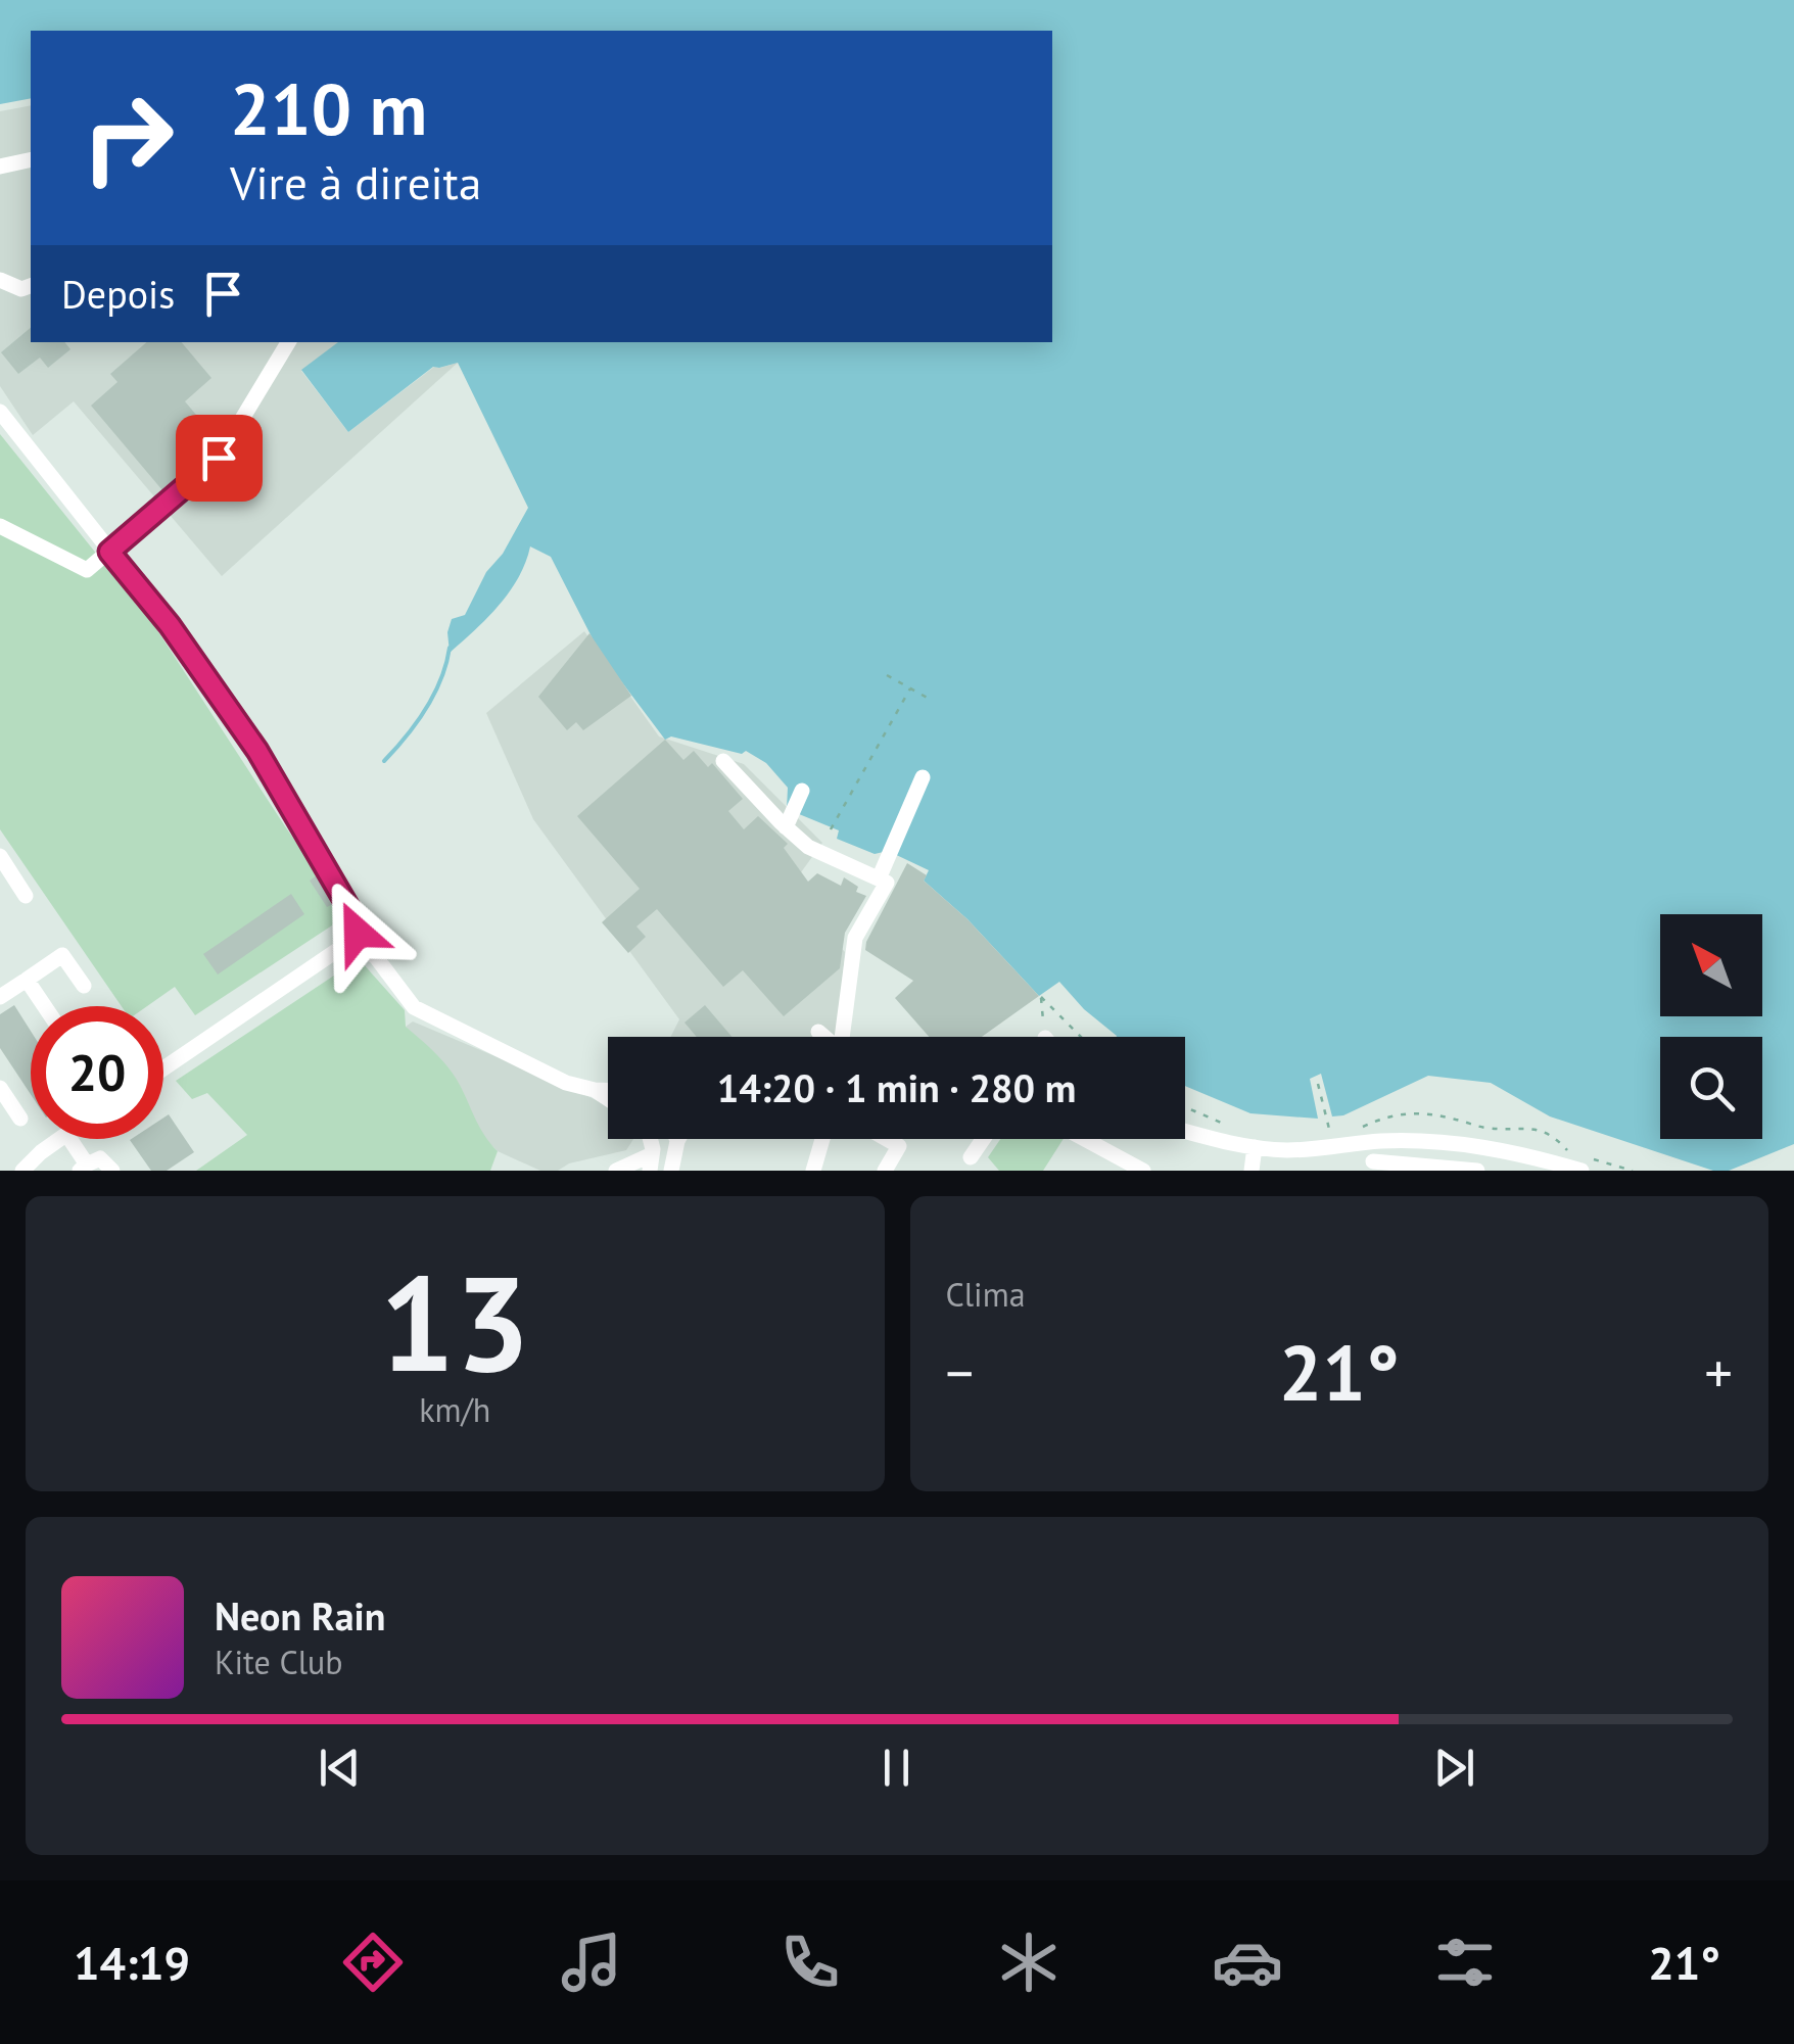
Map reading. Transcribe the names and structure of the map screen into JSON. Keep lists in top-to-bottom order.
{
  "north": "top left",
  "page": {
    "turn": ["210 m", "Vire à direita"],
    "then": "Depois",
    "limit": "20",
    "trip": "14:20 · 1 min · 280 m",
    "tile": [
      ["13", "km/h"],
      "Clima"
    ],
    "heat": ["−", "21°", "+"],
    "song": ["Neon Rain", "Kite Club"],
    "tabs": ["14:19", "21°"]
  }
}
